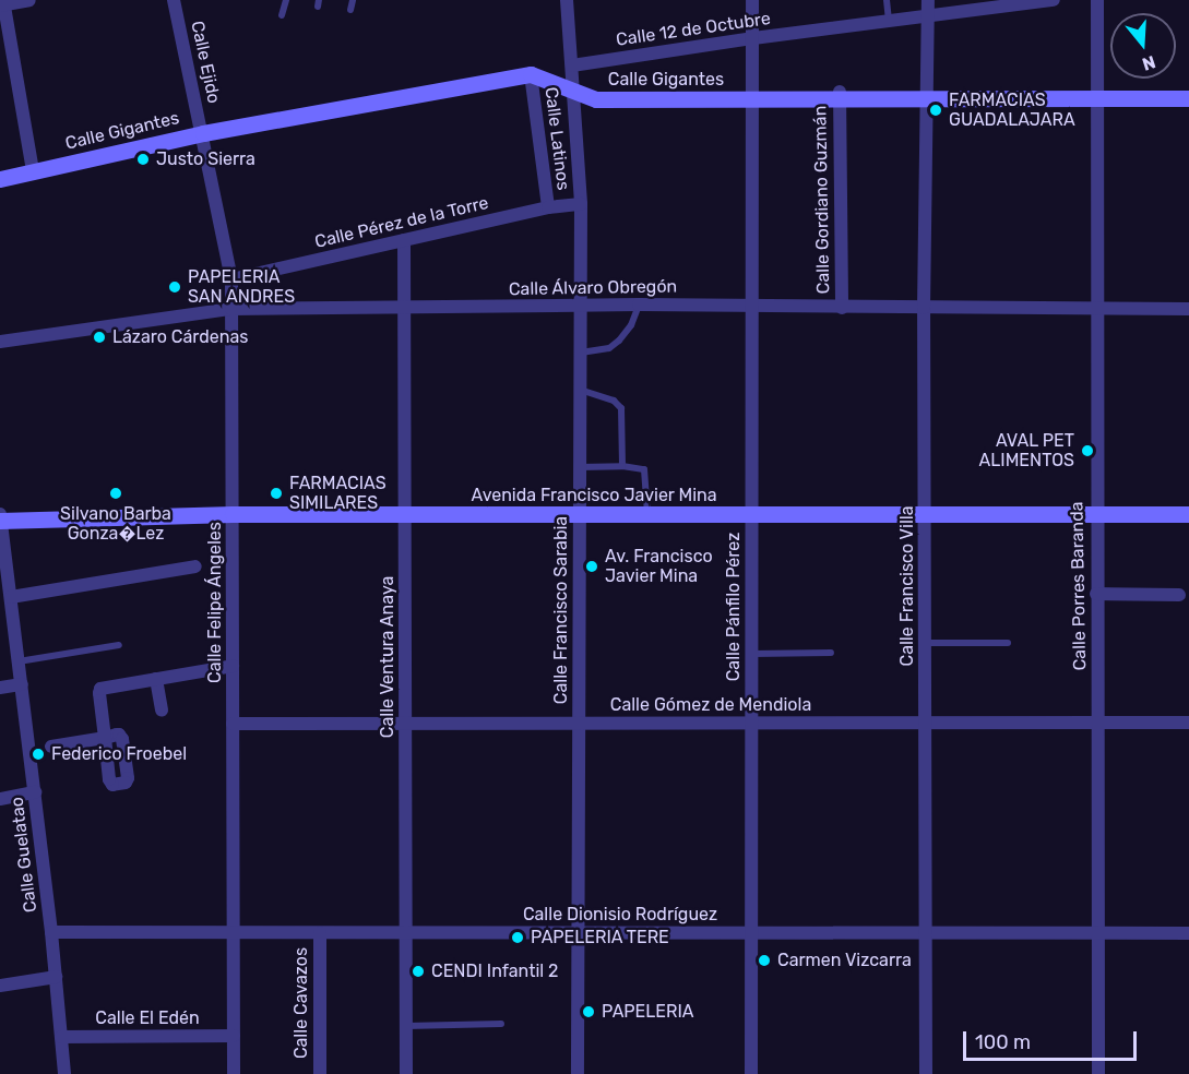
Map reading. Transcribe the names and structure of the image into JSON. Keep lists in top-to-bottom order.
{
  "streets": {
    "main road": ["Calle Gigantes", "Avenida Francisco Javier Mina"],
    "street": [
      "Calle 12 de Octubre",
      "Calle Ejido",
      "Calle Latinos",
      "Calle Gordiano Guzmán",
      "Calle Pérez de la Torre",
      "Calle Álvaro Obregón",
      "Calle Francisco Villa",
      "Calle Porres Baranda",
      "Calle Felipe Ángeles",
      "Calle Pánfilo Pérez",
      "Calle Francisco Sarabia",
      "Calle Ventura Anaya",
      "Calle Gómez de Mendiola",
      "Calle Guelatao",
      "Calle Dionisio Rodríguez",
      "Calle Cavazos",
      "Calle El Edén"
    ]
  },
  "crossings": [
    ["Calle 12 de Octubre", "Calle Francisco Villa"],
    ["Calle 12 de Octubre", "Calle Pánfilo Pérez"],
    ["Calle 12 de Octubre", "Calle Francisco Sarabia"],
    ["Calle Ejido", "Calle Gigantes"],
    ["Calle Ejido", "Calle Felipe Ángeles"],
    ["Calle Gigantes", "Calle Latinos"],
    ["Calle Gigantes", "Calle Gordiano Guzmán"],
    ["Calle Gigantes", "Calle Francisco Villa"],
    ["Calle Gigantes", "Calle Porres Baranda"],
    ["Calle Gigantes", "Calle Felipe Ángeles"],
    ["Calle Gigantes", "Calle Pánfilo Pérez"],
    ["Calle Gigantes", "Calle Francisco Sarabia"],
    ["Calle Latinos", "Calle Pérez de la Torre"],
    ["Calle Gordiano Guzmán", "Calle Álvaro Obregón"],
    ["Calle Pérez de la Torre", "Calle Felipe Ángeles"],
    ["Calle Pérez de la Torre", "Calle Francisco Sarabia"],
    ["Calle Pérez de la Torre", "Calle Ventura Anaya"],
    ["Calle Álvaro Obregón", "Calle Francisco Villa"],
    ["Calle Álvaro Obregón", "Calle Porres Baranda"],
    ["Calle Álvaro Obregón", "Calle Felipe Ángeles"],
    ["Calle Álvaro Obregón", "Calle Pánfilo Pérez"],
    ["Calle Álvaro Obregón", "Calle Francisco Sarabia"],
    ["Calle Álvaro Obregón", "Calle Ventura Anaya"],
    ["Avenida Francisco Javier Mina", "Calle Francisco Villa"],
    ["Avenida Francisco Javier Mina", "Calle Porres Baranda"],
    ["Avenida Francisco Javier Mina", "Calle Felipe Ángeles"],
    ["Avenida Francisco Javier Mina", "Calle Pánfilo Pérez"],
    ["Avenida Francisco Javier Mina", "Calle Francisco Sarabia"],
    ["Avenida Francisco Javier Mina", "Calle Ventura Anaya"],
    ["Avenida Francisco Javier Mina", "Calle Guelatao"],
    ["Calle Francisco Villa", "Calle Gómez de Mendiola"],
    ["Calle Francisco Villa", "Calle Dionisio Rodríguez"],
    ["Calle Porres Baranda", "Calle Gómez de Mendiola"],
    ["Calle Porres Baranda", "Calle Dionisio Rodríguez"],
    ["Calle Felipe Ángeles", "Calle Gómez de Mendiola"],
    ["Calle Felipe Ángeles", "Calle Dionisio Rodríguez"],
    ["Calle Felipe Ángeles", "Calle El Edén"],
    ["Calle Pánfilo Pérez", "Calle Gómez de Mendiola"],
    ["Calle Pánfilo Pérez", "Calle Dionisio Rodríguez"],
    ["Calle Francisco Sarabia", "Calle Gómez de Mendiola"],
    ["Calle Francisco Sarabia", "Calle Dionisio Rodríguez"],
    ["Calle Ventura Anaya", "Calle Gómez de Mendiola"],
    ["Calle Ventura Anaya", "Calle Dionisio Rodríguez"],
    ["Calle Guelatao", "Calle Dionisio Rodríguez"],
    ["Calle Guelatao", "Calle El Edén"],
    ["Calle Dionisio Rodríguez", "Calle Cavazos"]
  ],
  "places": [
    "FARMACIAS GUADALAJARA",
    "Justo Sierra",
    "PAPELERIA SAN ANDRES",
    "Lázaro Cárdenas",
    "AVAL PET ALIMENTOS",
    "Silvano Barba Gonza�Lez",
    "FARMACIAS SIMILARES",
    "Av. Francisco Javier Mina",
    "Federico Froebel",
    "PAPELERIA TERE",
    "Carmen Vizcarra",
    "CENDI Infantil 2",
    "PAPELERIA"
  ],
  "scale_bar": "100 m",
  "north": "bottom"
}
